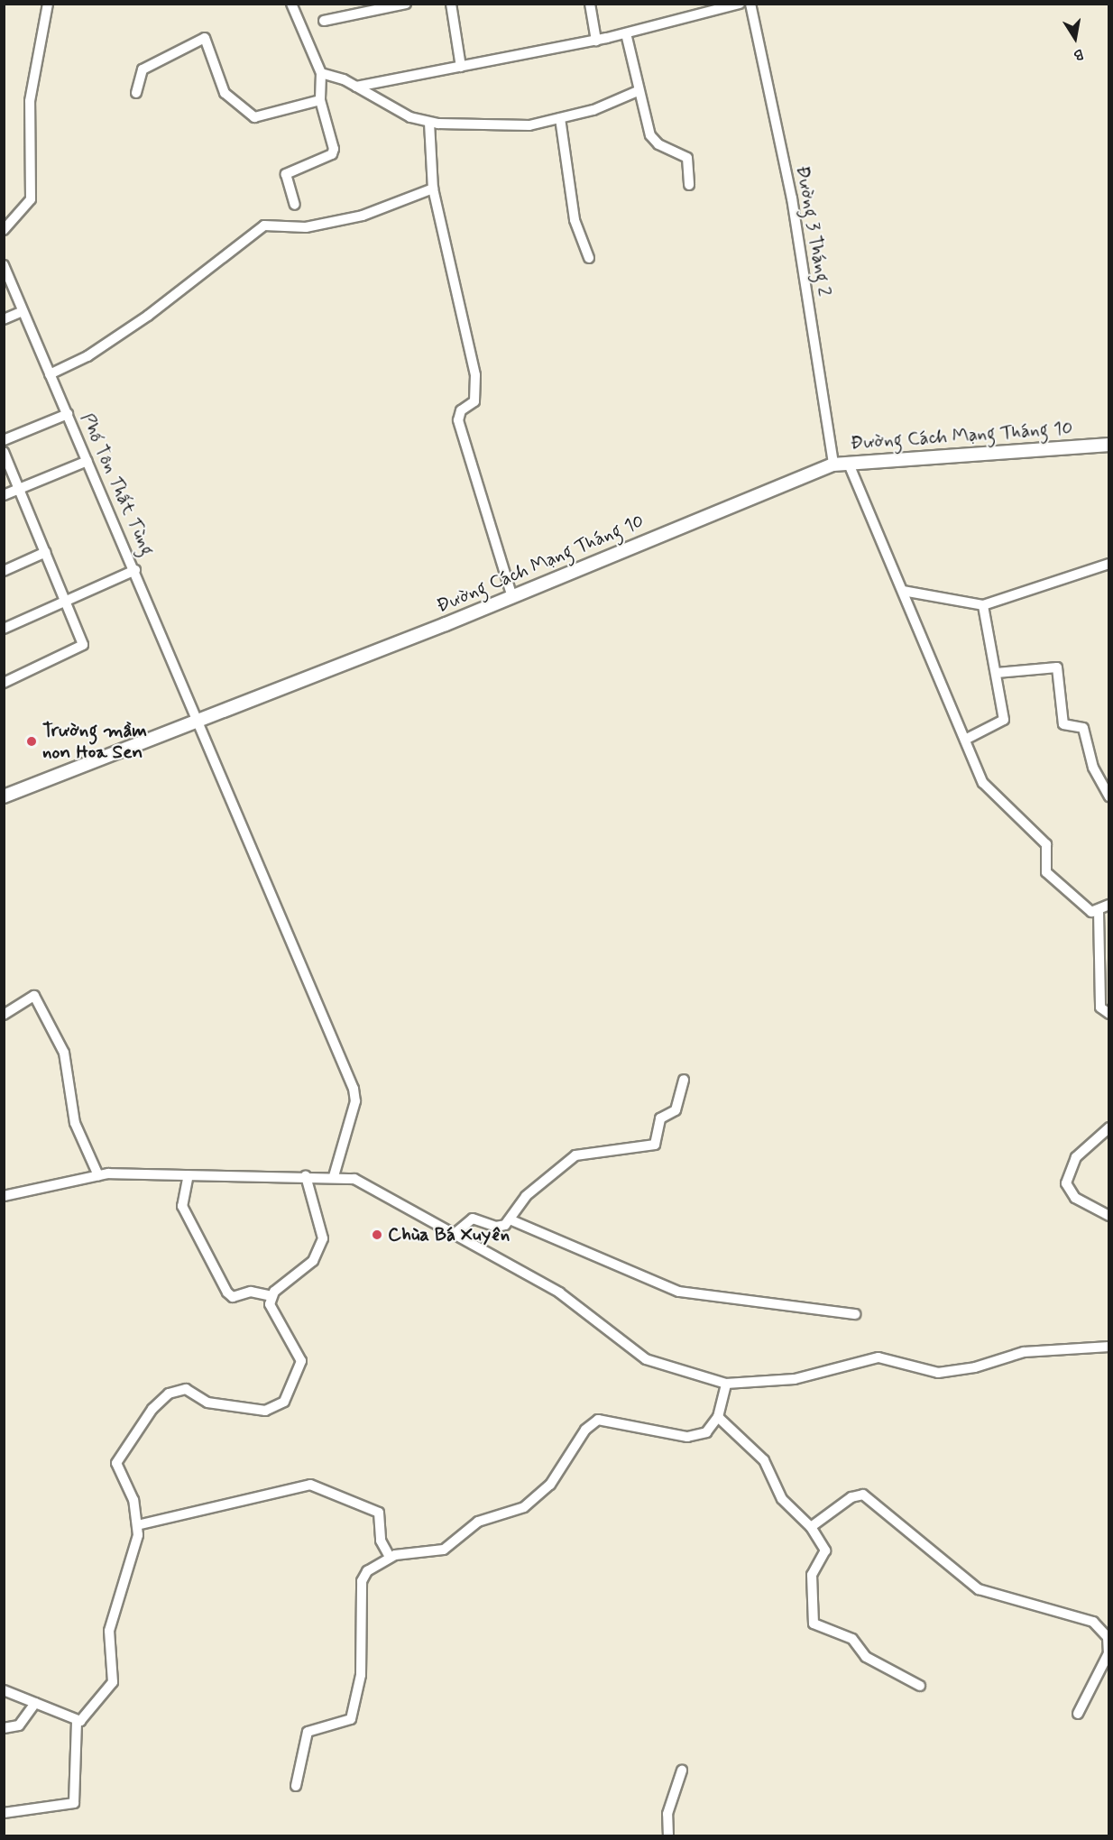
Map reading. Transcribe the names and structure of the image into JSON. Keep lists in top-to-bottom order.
{
  "streets": {
    "main road": ["Đường Cách Mạng Tháng 10"],
    "street": ["Đường 3 Tháng 2", "Phố Tôn Thất Tùng"]
  },
  "crossings": [
    ["Đường 3 Tháng 2", "Đường Cách Mạng Tháng 10"],
    ["Đường Cách Mạng Tháng 10", "Phố Tôn Thất Tùng"]
  ],
  "places": ["Trường mầm non Hoa Sen", "Chùa Bá Xuyên"],
  "north": "bottom"
}
